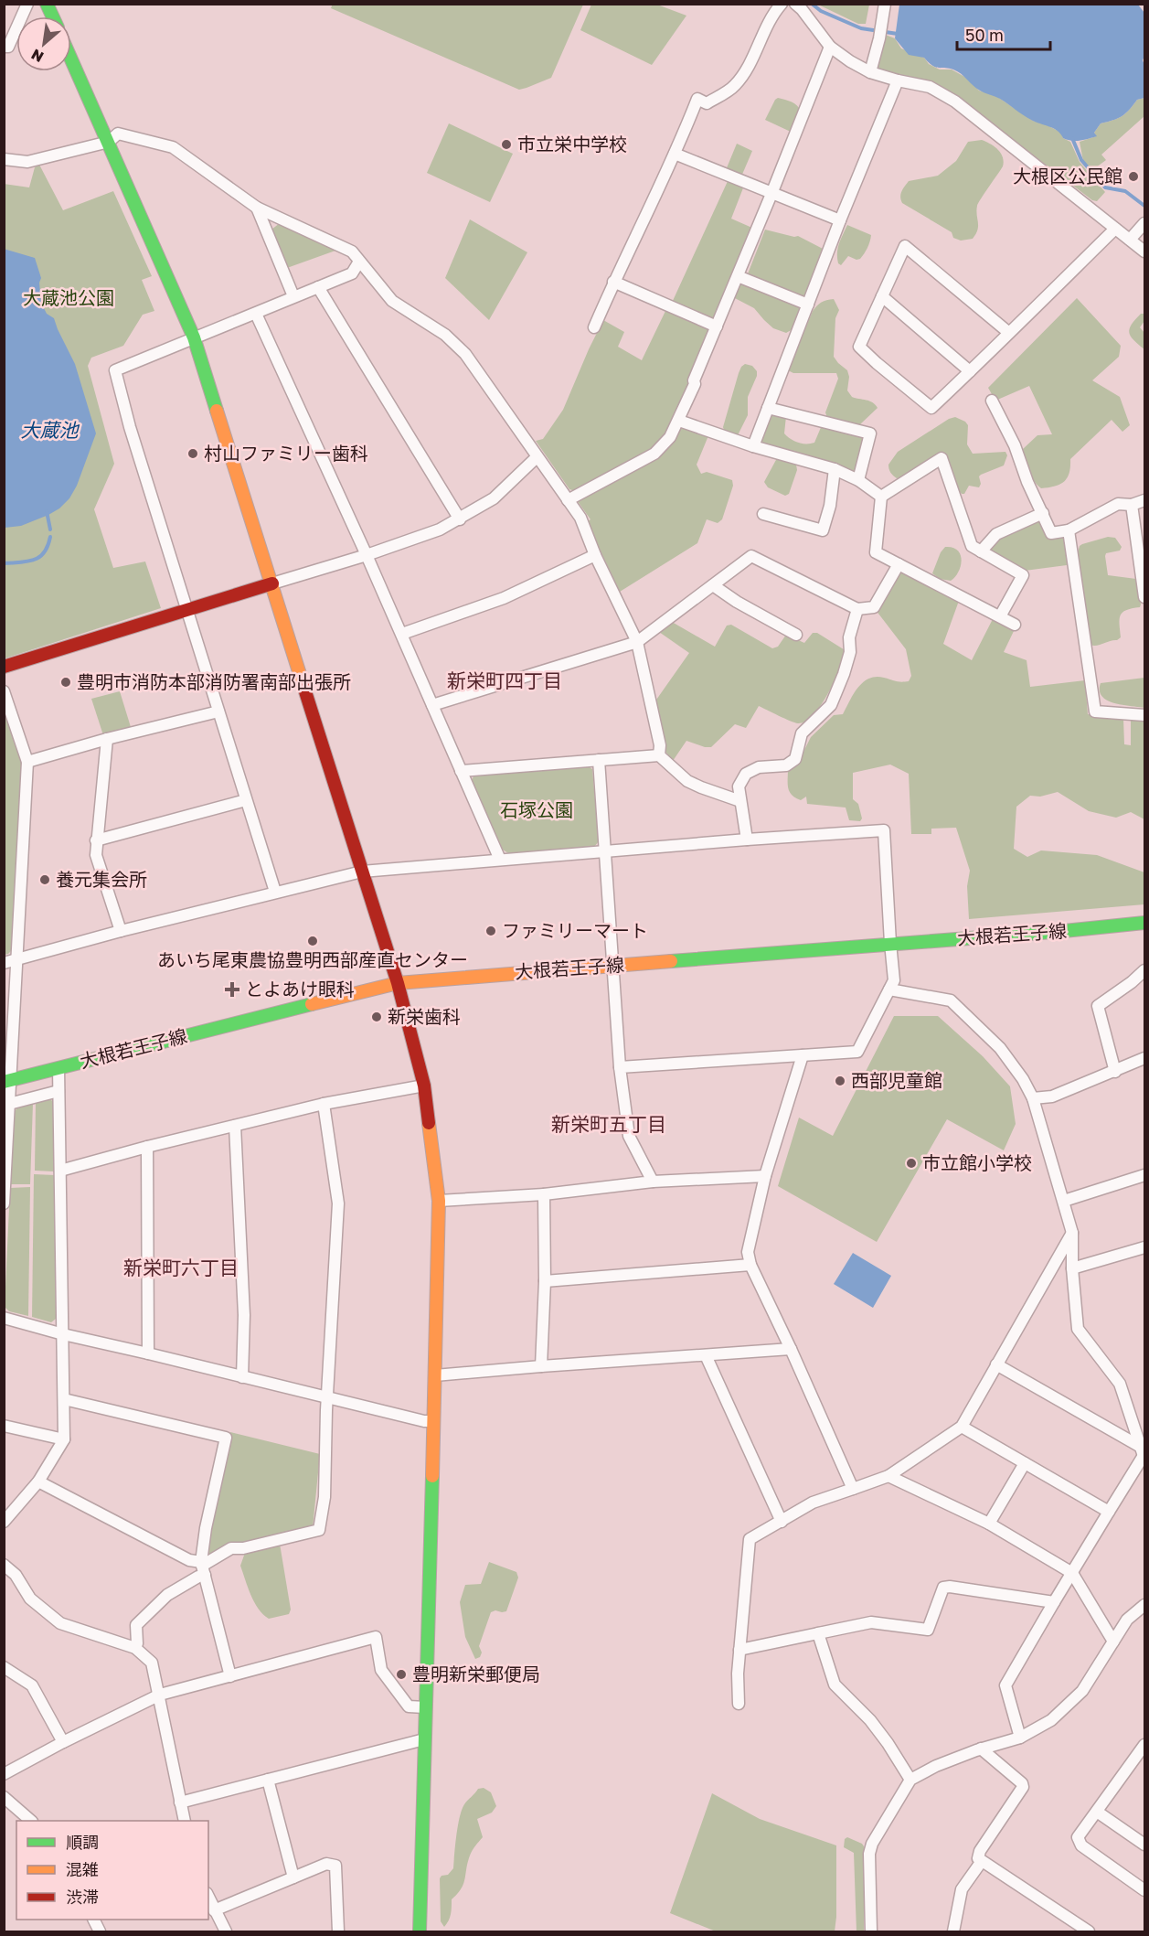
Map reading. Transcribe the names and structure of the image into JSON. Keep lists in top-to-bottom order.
{
  "streets": {
    "street": ["大根若王子線"]
  },
  "districts": ["新栄町四丁目", "新栄町五丁目", "新栄町六丁目"],
  "water": ["大蔵池"],
  "parks": ["大蔵池公園", "石塚公園"],
  "places": {
    "other": [
      "市立栄中学校",
      "大根区公民館",
      "村山ファミリー歯科",
      "豊明市消防本部消防署南部出張所",
      "養元集会所",
      "ファミリーマート",
      "あいち尾東農協豊明西部産直センター",
      "新栄歯科",
      "西部児童館",
      "市立館小学校",
      "豊明新栄郵便局"
    ],
    "health": ["とよあけ眼科"]
  },
  "legend": ["順調", "混雑", "渋滞"],
  "scale_bar": "50 m",
  "north": "bottom left"
}
